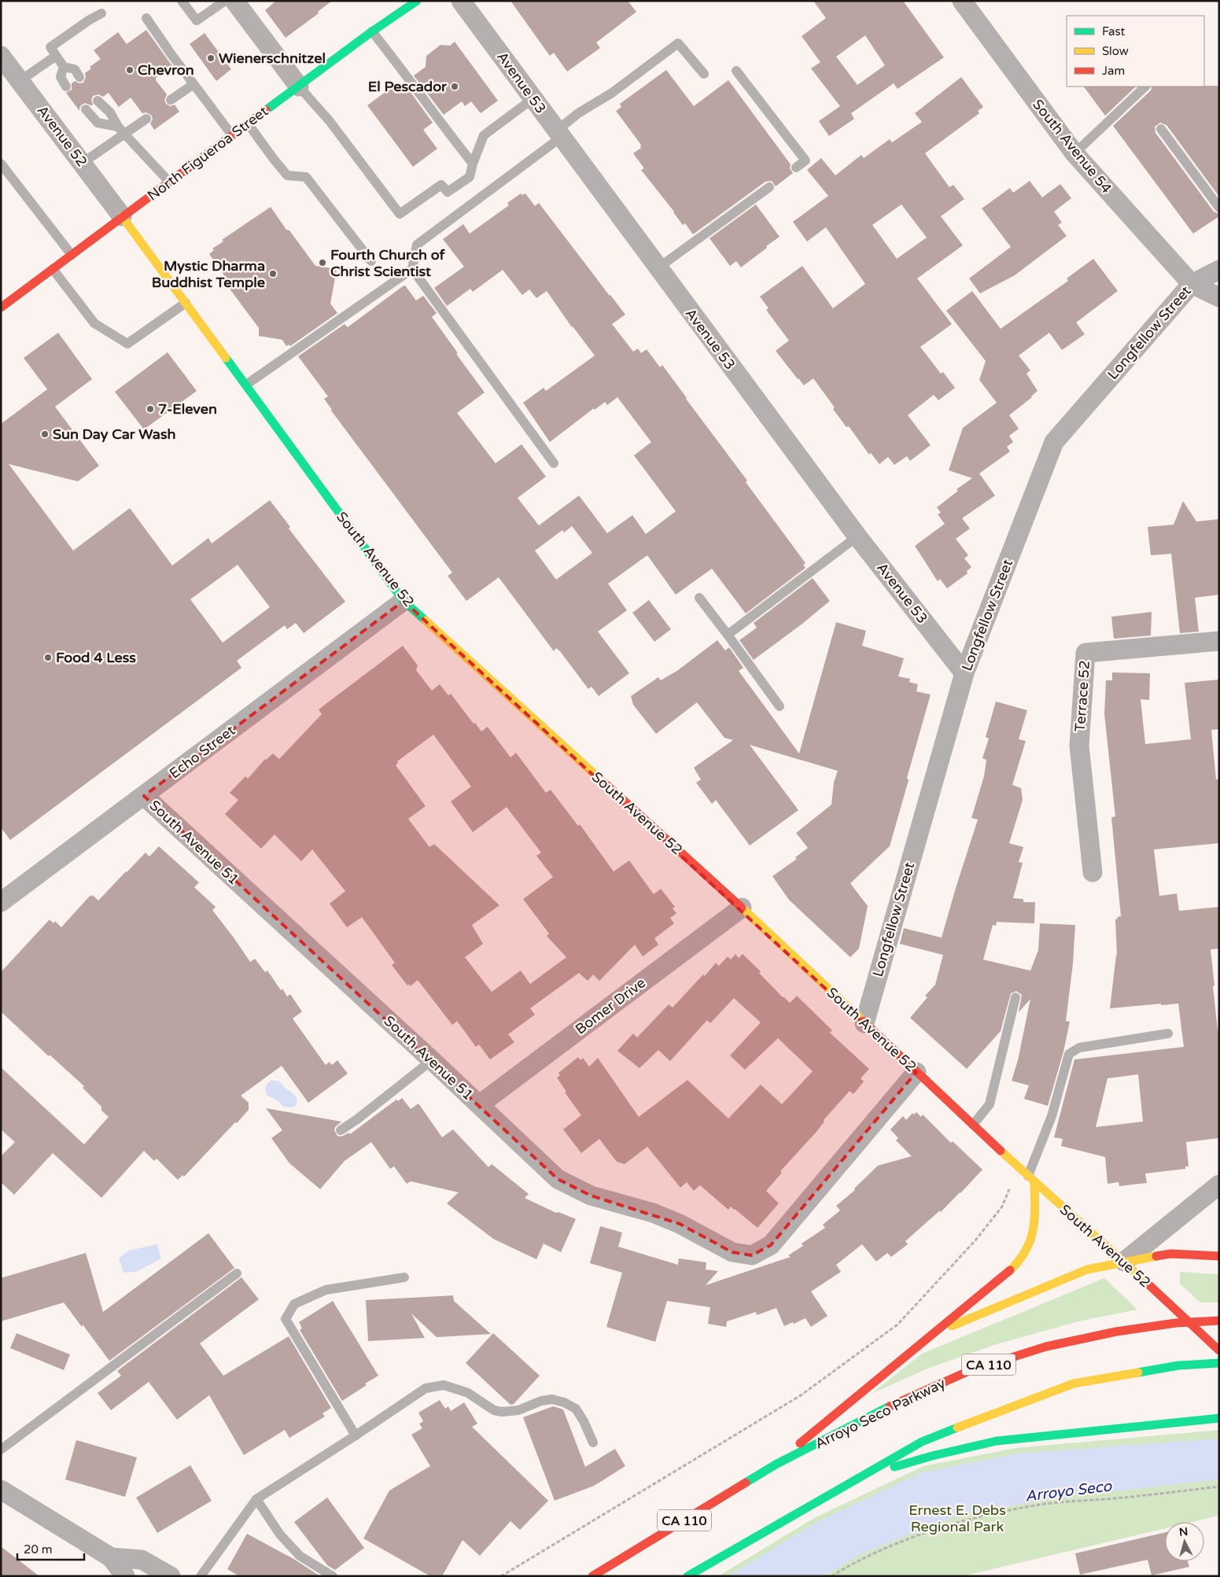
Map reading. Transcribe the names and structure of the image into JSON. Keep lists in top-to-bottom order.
{
  "streets": {
    "main road": [
      "North Figueroa Street",
      "South Avenue 52",
      "CA 110",
      "Arroyo Seco Parkway"
    ],
    "street": [
      "Avenue 53",
      "Avenue 52",
      "South Avenue 54",
      "Longfellow Street",
      "Terrace 52",
      "Echo Street",
      "South Avenue 51",
      "Bomer Drive"
    ]
  },
  "crossings": [
    ["Avenue 53", "Longfellow Street"],
    ["Avenue 52", "North Figueroa Street"],
    ["Avenue 52", "South Avenue 52"],
    ["South Avenue 54", "Longfellow Street"],
    ["North Figueroa Street", "South Avenue 52"],
    ["Longfellow Street", "South Avenue 52"],
    ["South Avenue 52", "Echo Street"],
    ["South Avenue 52", "South Avenue 51"],
    ["South Avenue 52", "Bomer Drive"],
    ["Echo Street", "South Avenue 51"],
    ["South Avenue 51", "Bomer Drive"]
  ],
  "water": ["Arroyo Seco"],
  "parks": ["Ernest E. Debs Regional Park"],
  "places": [
    "Wienerschnitzel",
    "Chevron",
    "El Pescador",
    "Fourth Church of Christ Scientist",
    "Mystic Dharma Buddhist Temple",
    "7-Eleven",
    "Sun Day Car Wash",
    "Food 4 Less"
  ],
  "legend": ["Fast", "Slow", "Jam"],
  "scale_bar": "20 m",
  "north": "top"
}
